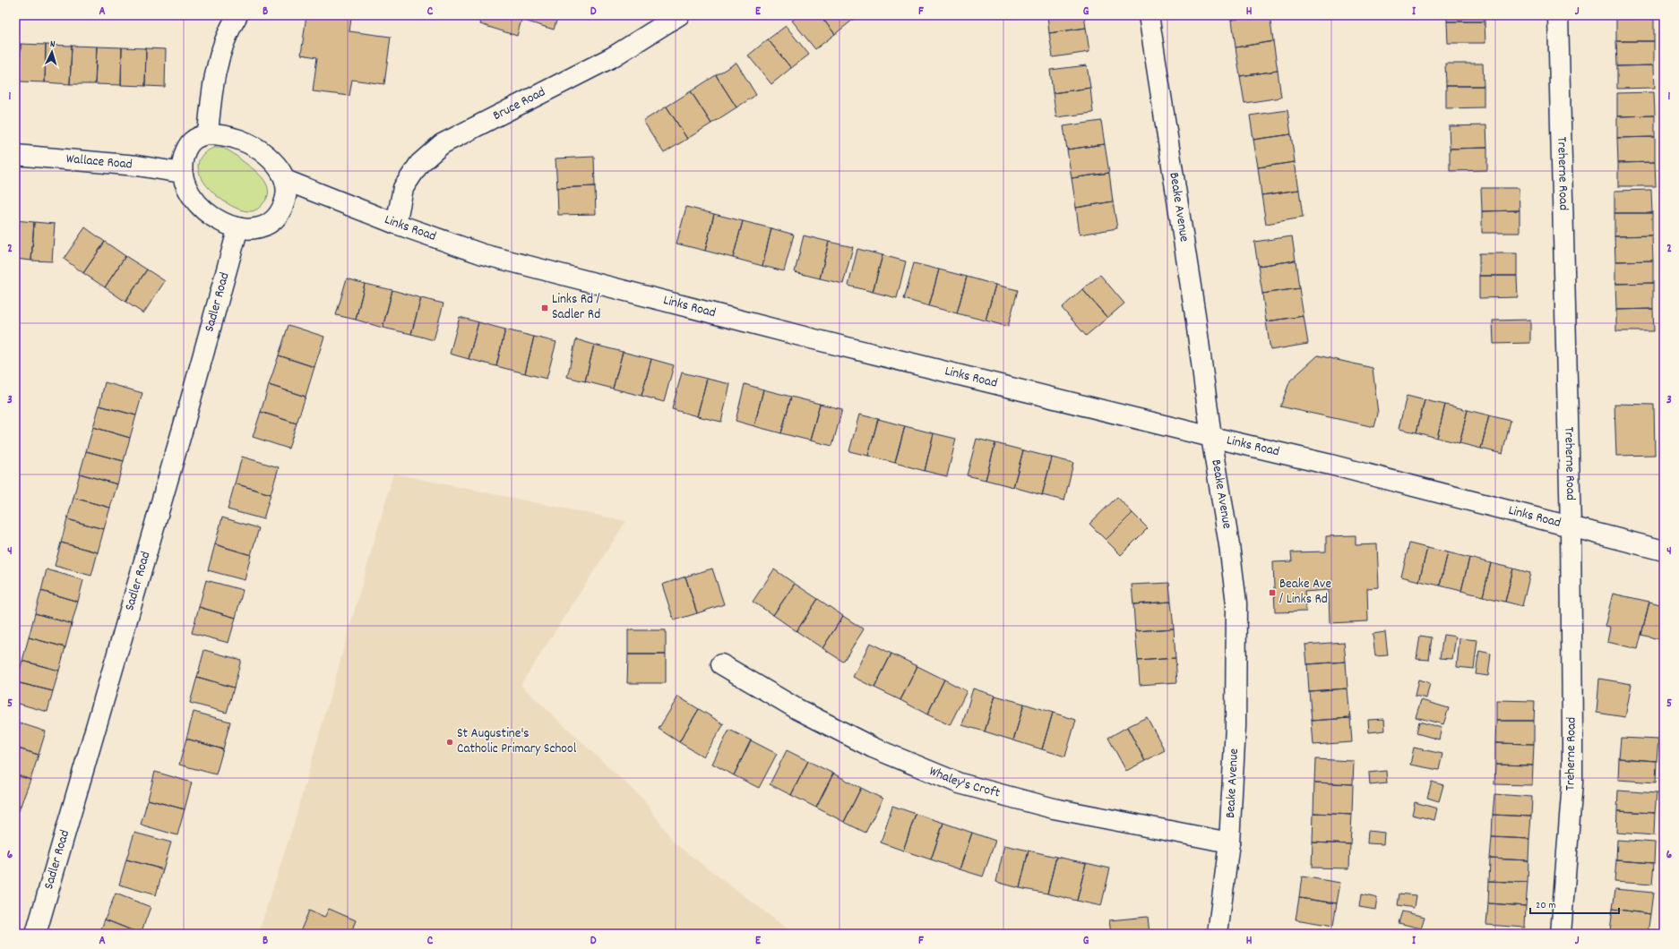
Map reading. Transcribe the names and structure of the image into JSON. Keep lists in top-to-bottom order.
{
  "streets": {
    "street": [
      "Bruce Road",
      "Wallace Road",
      "Treherne Road",
      "Beake Avenue",
      "Links Road",
      "Sadler Road",
      "Whaley's Croft"
    ]
  },
  "crossings": [
    ["Bruce Road", "Links Road"],
    ["Wallace Road", "Links Road"],
    ["Wallace Road", "Sadler Road"],
    ["Treherne Road", "Links Road"],
    ["Beake Avenue", "Links Road"],
    ["Beake Avenue", "Whaley's Croft"],
    ["Links Road", "Sadler Road"]
  ],
  "places": {
    "transit": ["Links Rd / Sadler Rd", "Beake Ave / Links Rd"],
    "other": ["St Augustine's Catholic Primary School"]
  },
  "scale_bar": "20 m",
  "north": "top",
  "grid": {
    "columns": [
      "A",
      "B",
      "C",
      "D",
      "E",
      "F",
      "G",
      "H",
      "I",
      "J"
    ],
    "rows": [
      "1",
      "2",
      "3",
      "4",
      "5",
      "6"
    ]
  }
}
